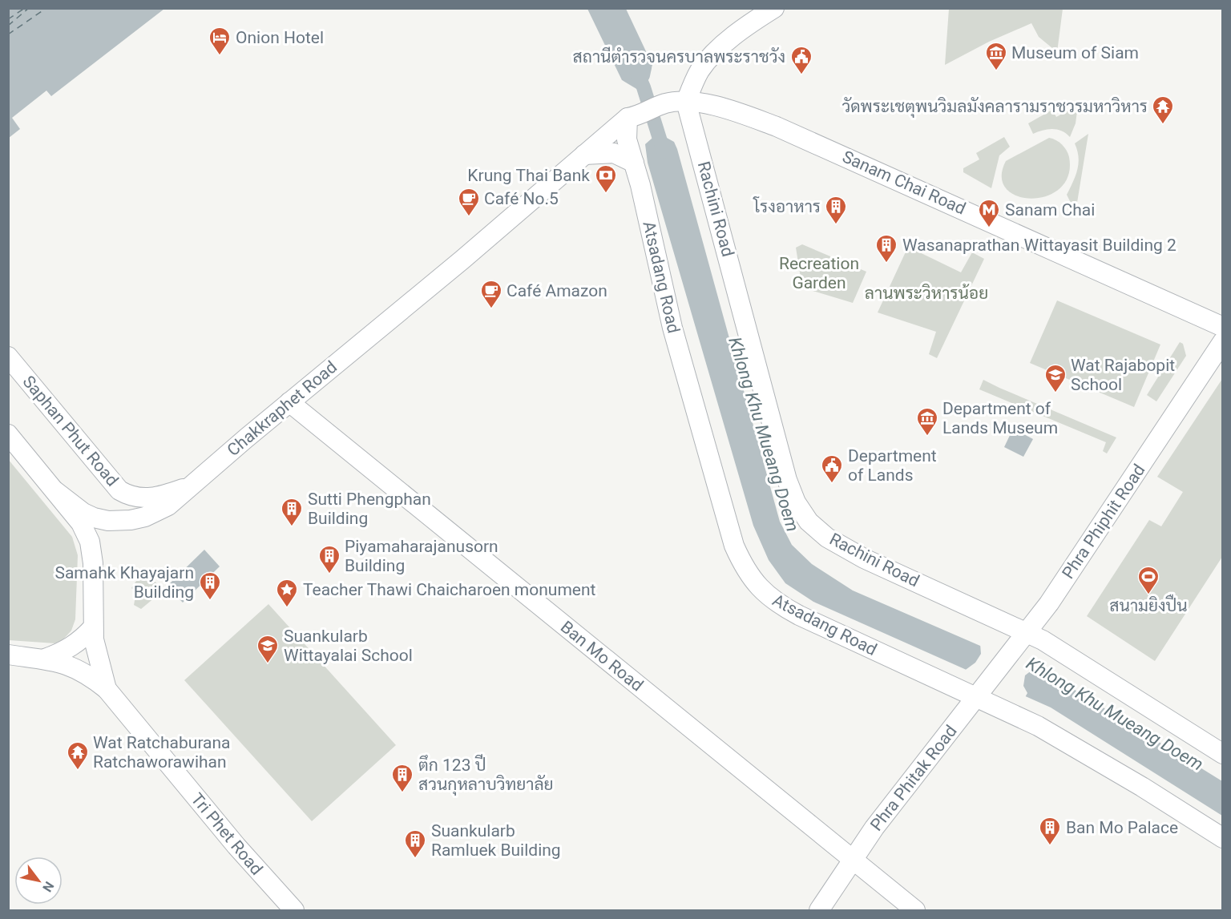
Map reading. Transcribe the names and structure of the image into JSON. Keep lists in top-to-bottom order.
{
  "streets": {
    "street": [
      "Sanam Chai Road",
      "Rachini Road",
      "Atsadang Road",
      "Chakkraphet Road",
      "Saphan Phut Road",
      "Phra Phiphit Road",
      "Ban Mo Road",
      "Phra Phitak Road",
      "Tri Phet Road"
    ]
  },
  "crossings": [
    ["Sanam Chai Road", "Rachini Road"],
    ["Sanam Chai Road", "Chakkraphet Road"],
    ["Rachini Road", "Chakkraphet Road"],
    ["Rachini Road", "Phra Phiphit Road"],
    ["Atsadang Road", "Chakkraphet Road"],
    ["Atsadang Road", "Phra Phiphit Road"],
    ["Atsadang Road", "Phra Phitak Road"],
    ["Chakkraphet Road", "Saphan Phut Road"],
    ["Chakkraphet Road", "Ban Mo Road"],
    ["Phra Phiphit Road", "Phra Phitak Road"],
    ["Ban Mo Road", "Phra Phitak Road"]
  ],
  "water": ["Khlong Khu Mueang Doem"],
  "parks": ["Recreation Garden", "ลานพระวิหารน้อย"],
  "places": {
    "hotel": ["Onion Hotel"],
    "museum": ["Museum of Siam", "Department of Lands Museum"],
    "public building": ["สถานีตำรวจนครบาลพระราชวัง", "Department of Lands"],
    "temple": ["วัดพระเชตุพนวิมลมังคลารามราชวรมหาวิหาร", "Wat Ratchaburana Ratchaworawihan"],
    "bank": ["Krung Thai Bank"],
    "cafe": ["Café No.5", "Café Amazon"],
    "building": [
      "โรงอาหาร",
      "Wasanaprathan Wittayasit Building 2",
      "Sutti Phengphan Building",
      "Piyamaharajanusorn Building",
      "Samahk Khayajarn Building",
      "ตึก 123 ปี สวนกุหลาบวิทยาลัย",
      "Ban Mo Palace",
      "Suankularb Ramluek Building"
    ],
    "metro station": ["Sanam Chai"],
    "school or university": ["Wat Rajabopit School", "Suankularb Wittayalai School"],
    "sports": ["สนามยิงปืน"],
    "place": ["Teacher Thawi Chaicharoen monument"]
  },
  "north": "bottom right"
}
